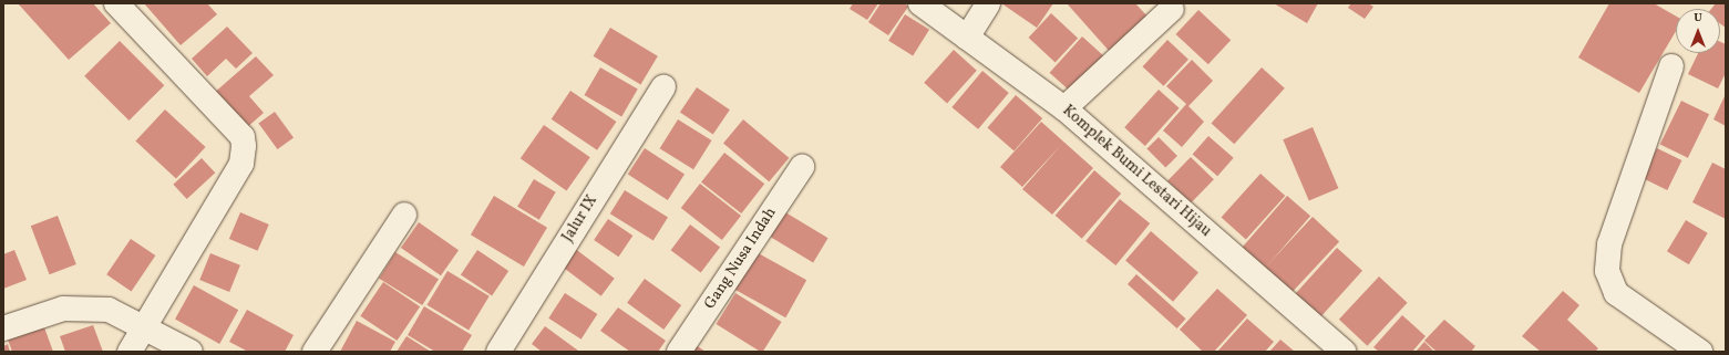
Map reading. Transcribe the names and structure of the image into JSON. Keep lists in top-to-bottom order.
{
  "streets": {
    "street": ["Komplek Bumi Lestari Hijau", "Jalur IX", "Gang Nusa Indah"]
  },
  "north": "top"
}
